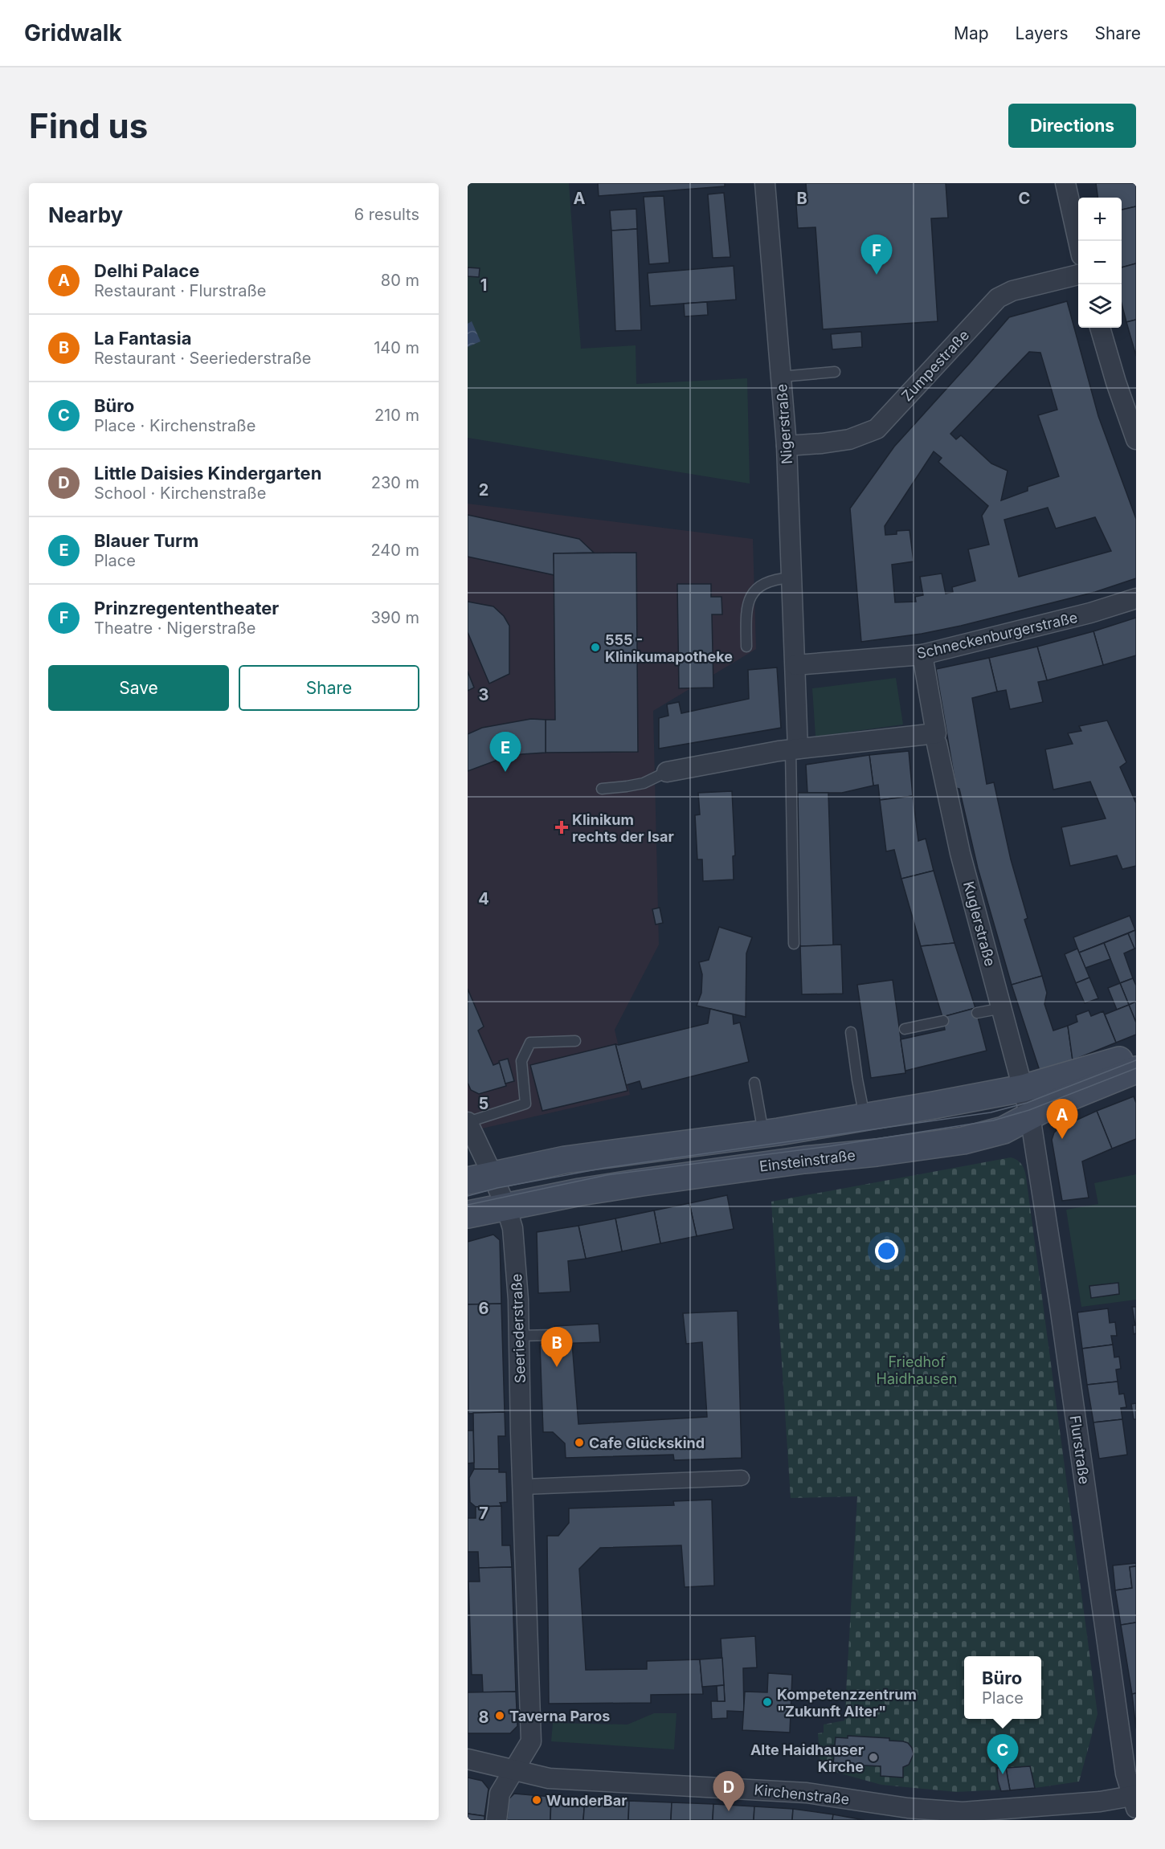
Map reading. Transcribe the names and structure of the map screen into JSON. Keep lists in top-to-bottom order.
{
  "streets": {
    "main road": ["Einsteinstraße"],
    "street": [
      "Zumpestraße",
      "Nigerstraße",
      "Schneckenburgerstraße",
      "Kuglerstraße",
      "Seeriederstraße",
      "Flurstraße",
      "Kirchenstraße"
    ]
  },
  "crossings": [
    ["Zumpestraße", "Nigerstraße"],
    ["Nigerstraße", "Schneckenburgerstraße"],
    ["Schneckenburgerstraße", "Kuglerstraße"],
    ["Kuglerstraße", "Einsteinstraße"],
    ["Kuglerstraße", "Flurstraße"],
    ["Einsteinstraße", "Seeriederstraße"],
    ["Einsteinstraße", "Flurstraße"],
    ["Seeriederstraße", "Kirchenstraße"],
    ["Flurstraße", "Kirchenstraße"]
  ],
  "parks": ["Friedhof Haidhausen"],
  "places": {
    "other": [
      "555 - Klinikumapotheke",
      "Cafe Glückskind",
      "Kompetenzzentrum \"Zukunft Alter\"",
      "Taverna Paros",
      "Alte Haidhauser Kirche",
      "WunderBar"
    ],
    "health": ["Klinikum rechts der Isar"]
  },
  "page": {
    "header": "Gridwalk",
    "nav": ["Map", "Layers", "Share"],
    "buttons": [
      "Directions",
      ["Save", "Share"]
    ],
    "title": "Find us",
    "heading": ["Nearby", "6 results"],
    "map_buttons": ["+", "−"],
    "pins": [
      "F",
      "E",
      "A",
      "B",
      "C",
      "D"
    ],
    "list": [
      {
        "mark": "A",
        "name": "Delhi Palace",
        "note": "Restaurant · Flurstraße",
        "value": "80 m"
      },
      {
        "mark": "B",
        "name": "La Fantasia",
        "note": "Restaurant · Seeriederstraße",
        "value": "140 m"
      },
      {
        "mark": "C",
        "name": "Büro",
        "note": "Place · Kirchenstraße",
        "value": "210 m"
      },
      {
        "mark": "D",
        "name": "Little Daisies Kindergarten",
        "note": "School · Kirchenstraße",
        "value": "230 m"
      },
      {
        "mark": "E",
        "name": "Blauer Turm",
        "note": "Place",
        "value": "240 m"
      },
      {
        "mark": "F",
        "name": "Prinzregententheater",
        "note": "Theatre · Nigerstraße",
        "value": "390 m"
      }
    ],
    "popup": ["Büro", "Place"]
  },
  "grid": {
    "columns": ["A", "B", "C"],
    "rows": [
      "1",
      "2",
      "3",
      "4",
      "5",
      "6",
      "7",
      "8"
    ]
  }
}
